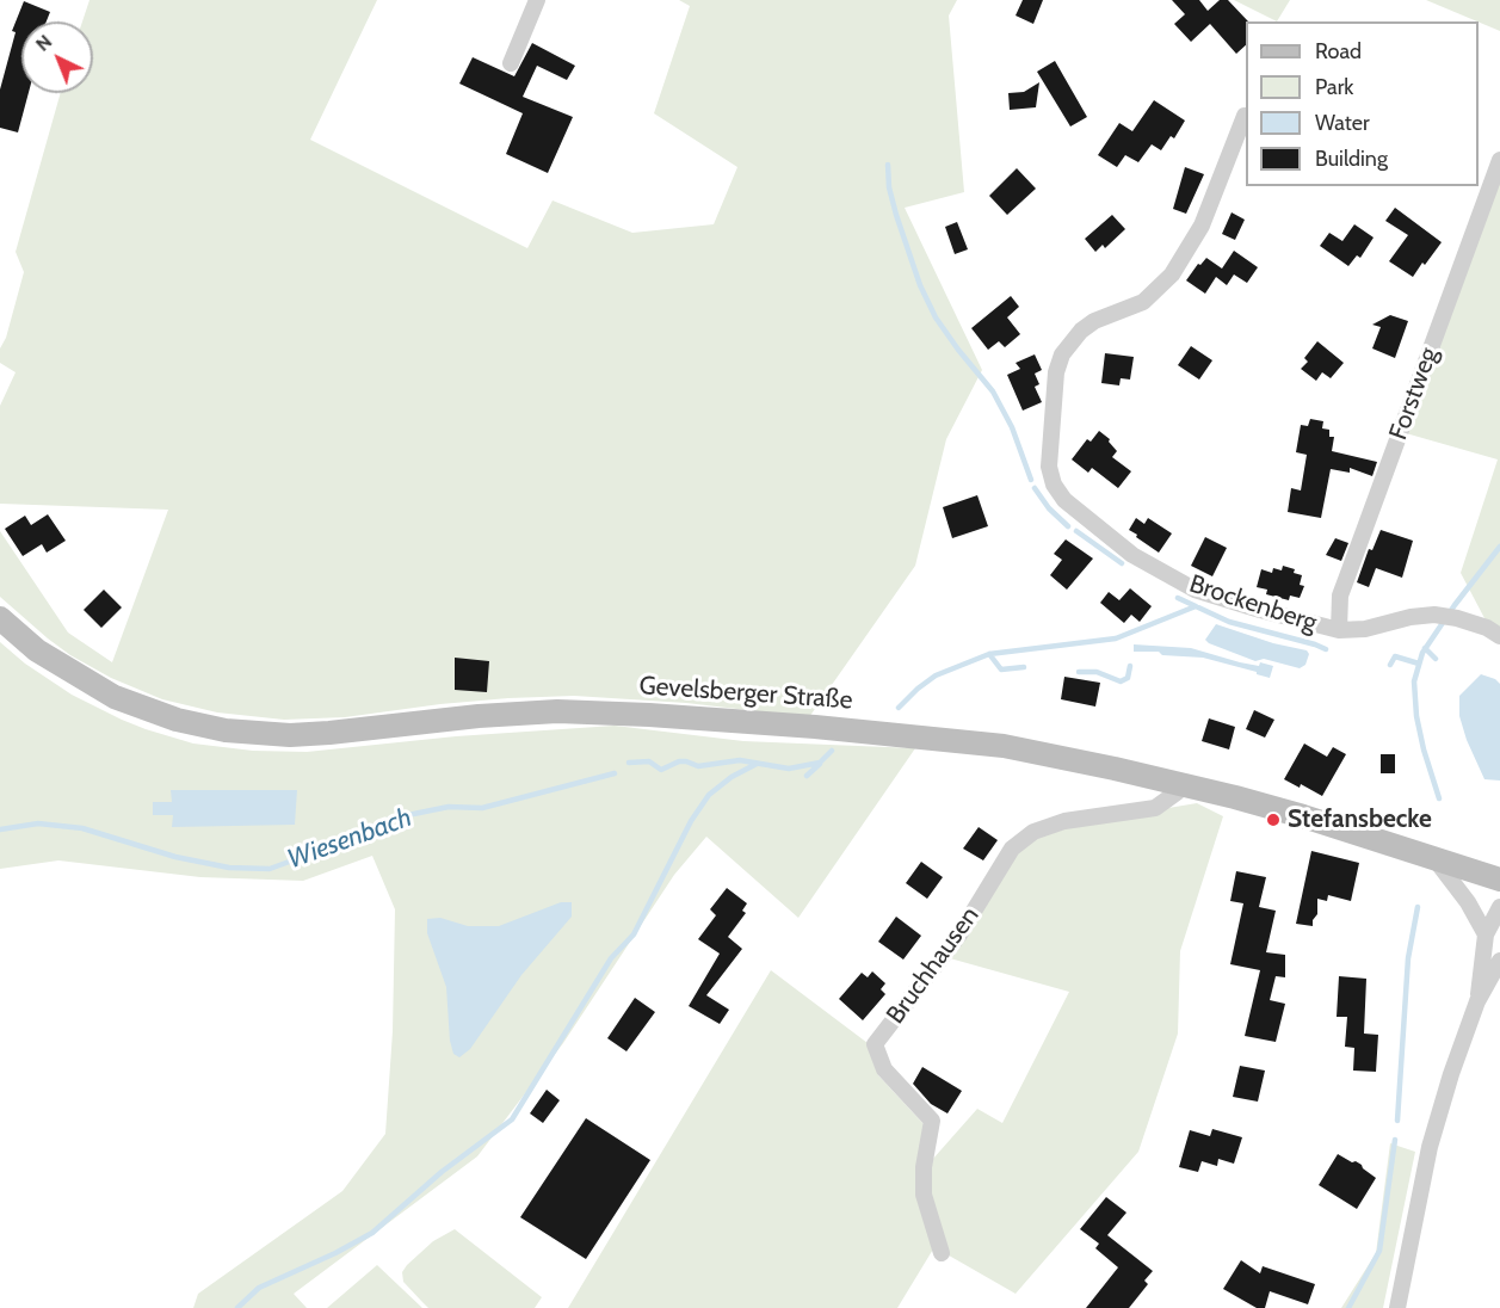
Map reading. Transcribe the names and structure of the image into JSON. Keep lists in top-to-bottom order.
{
  "streets": {
    "main road": ["Gevelsberger Straße"],
    "street": ["Forstweg", "Brockenberg", "Bruchhausen"]
  },
  "crossings": [
    ["Forstweg", "Brockenberg"],
    ["Gevelsberger Straße", "Bruchhausen"]
  ],
  "water": ["Wiesenbach"],
  "places": ["Stefansbecke"],
  "legend": [
    "Road",
    "Park",
    "Water",
    "Building"
  ],
  "north": "top left"
}
